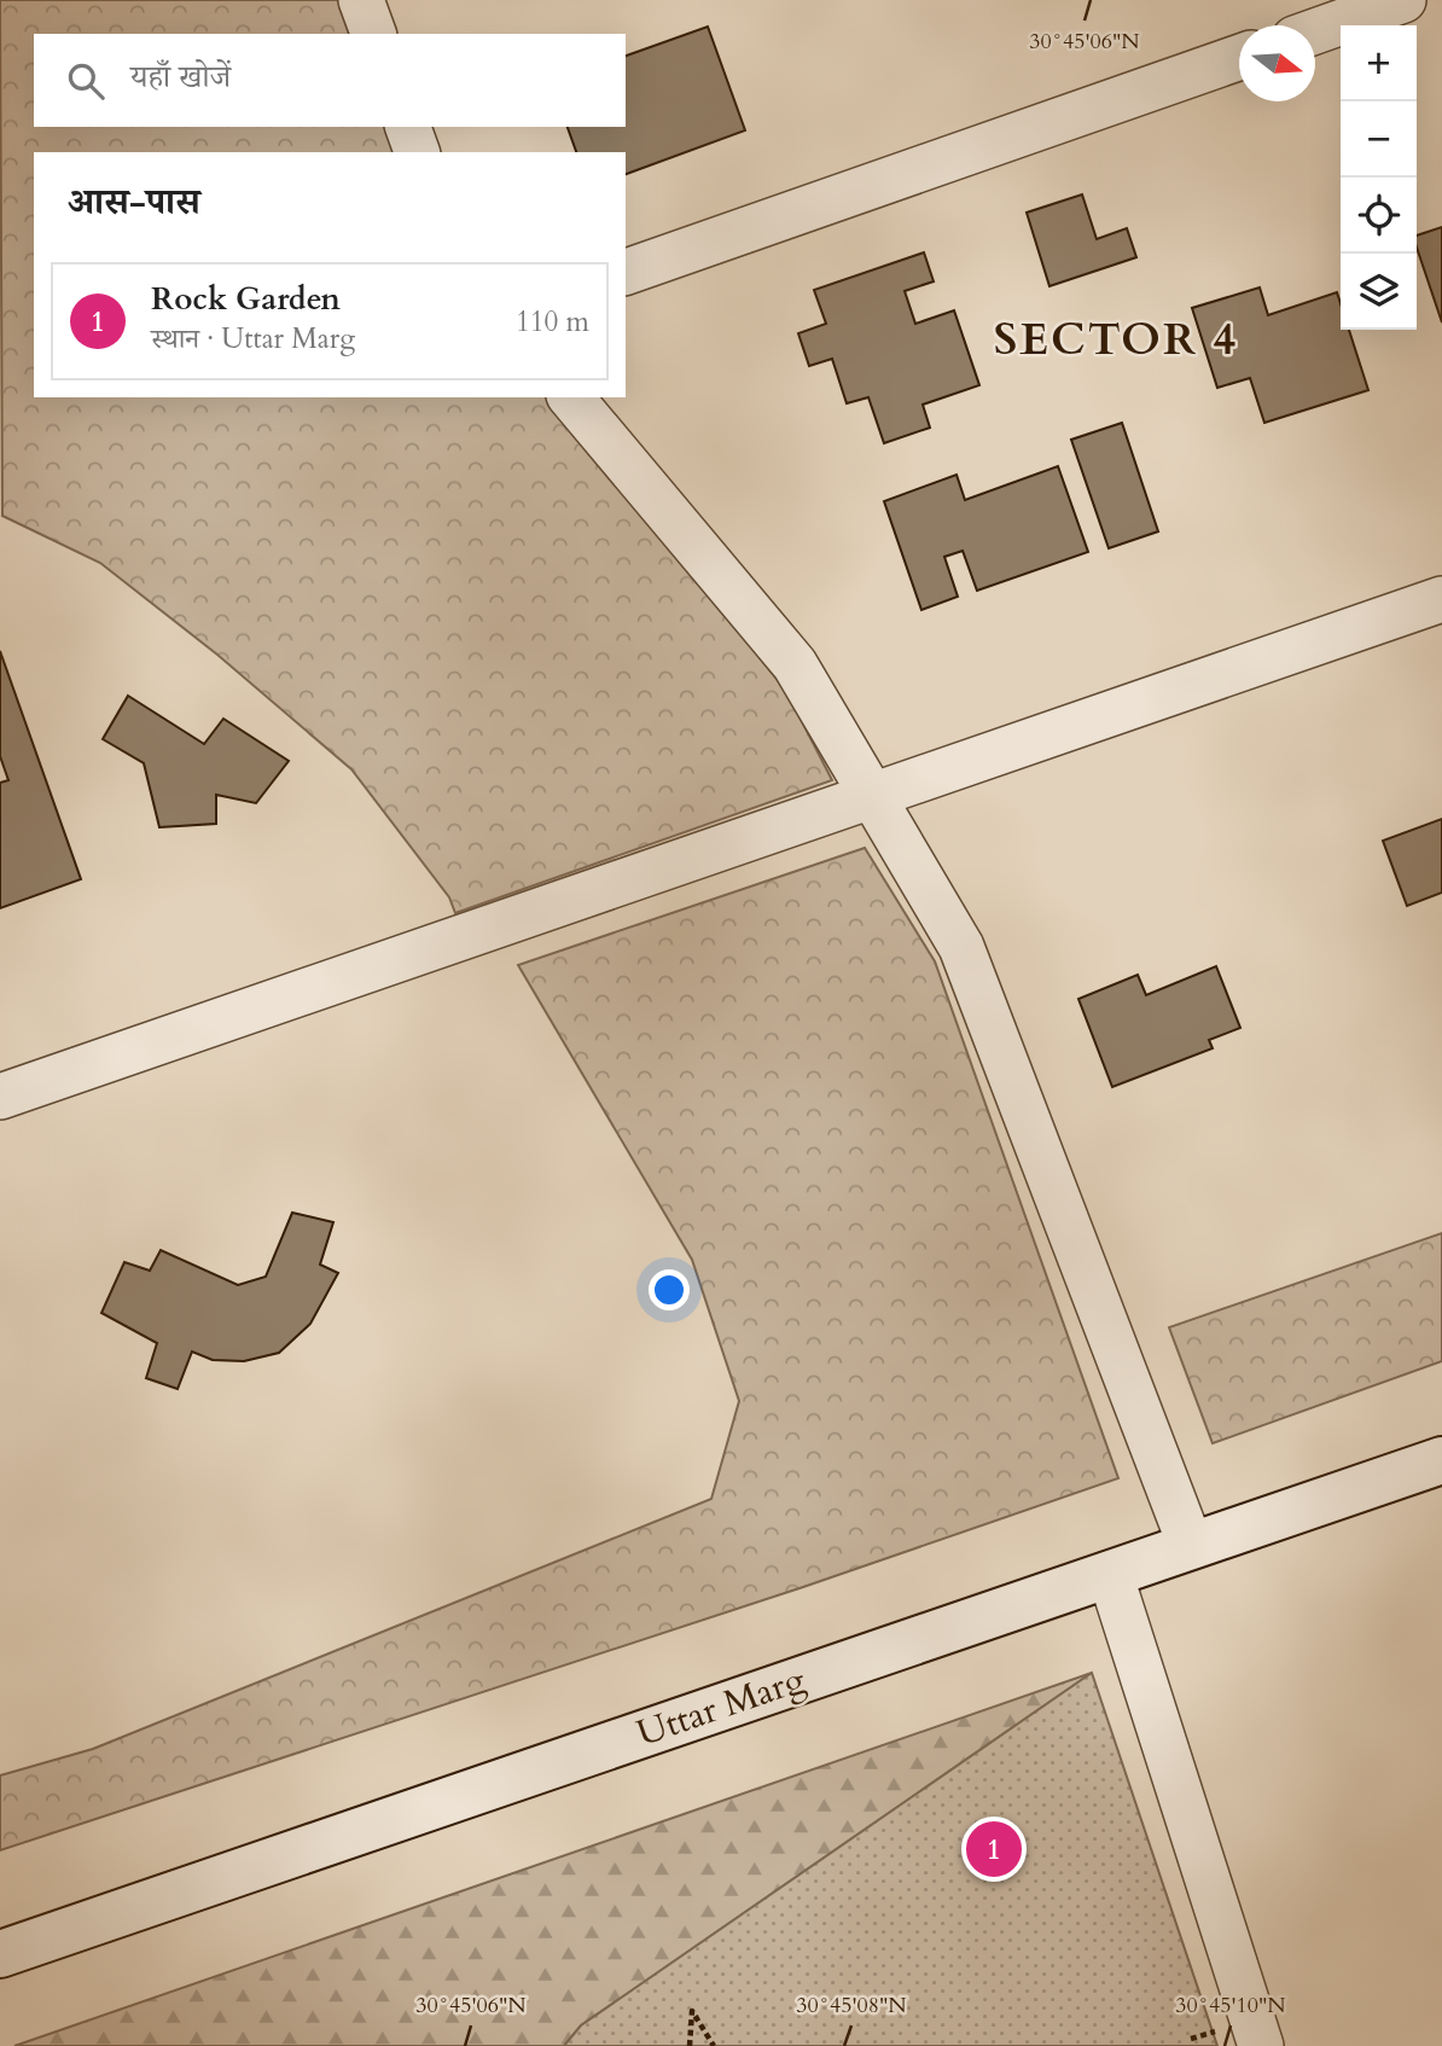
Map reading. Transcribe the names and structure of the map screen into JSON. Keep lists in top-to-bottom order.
{
  "streets": {
    "main road": ["Uttar Marg"]
  },
  "districts": ["SECTOR 4"],
  "north": "right",
  "page": {
    "map_buttons": ["+", "−"],
    "search": "यहाँ खोजें",
    "heading": "आस-पास",
    "list": [
      {
        "mark": "1",
        "name": "Rock Garden",
        "note": "स्थान · Uttar Marg",
        "value": "110 m"
      }
    ],
    "pins": "1"
  },
  "coordinates": ["30°45'06\"N", "30°45'08\"N", "30°45'10\"N"]
}
